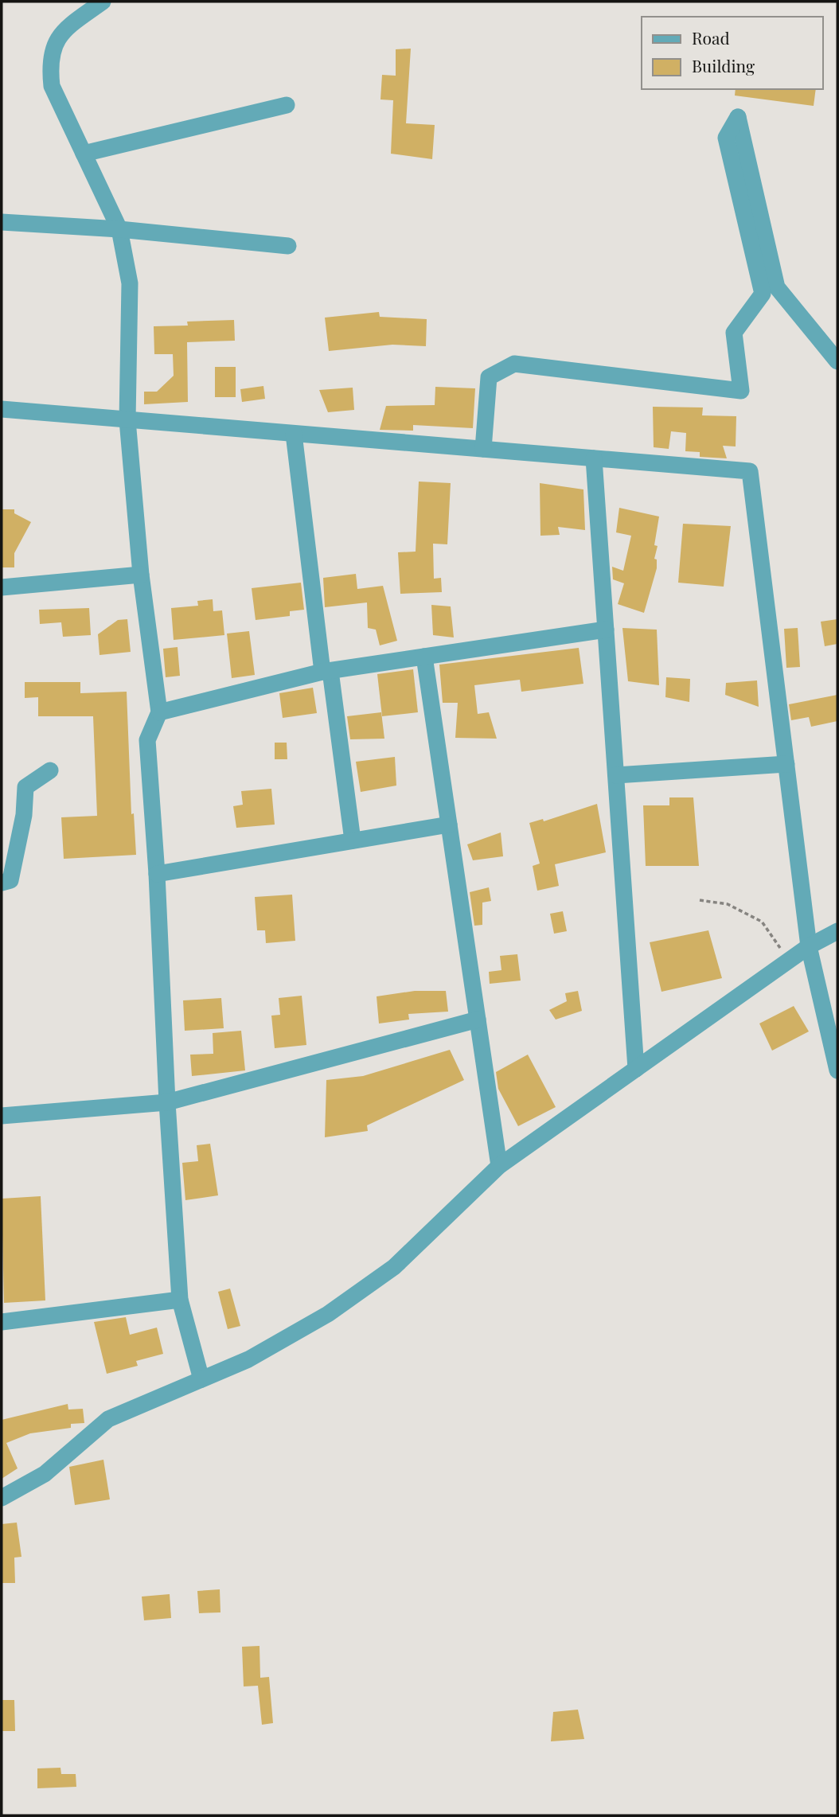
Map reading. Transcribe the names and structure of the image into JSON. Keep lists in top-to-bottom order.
{
  "legend": ["Road", "Building"]
}
